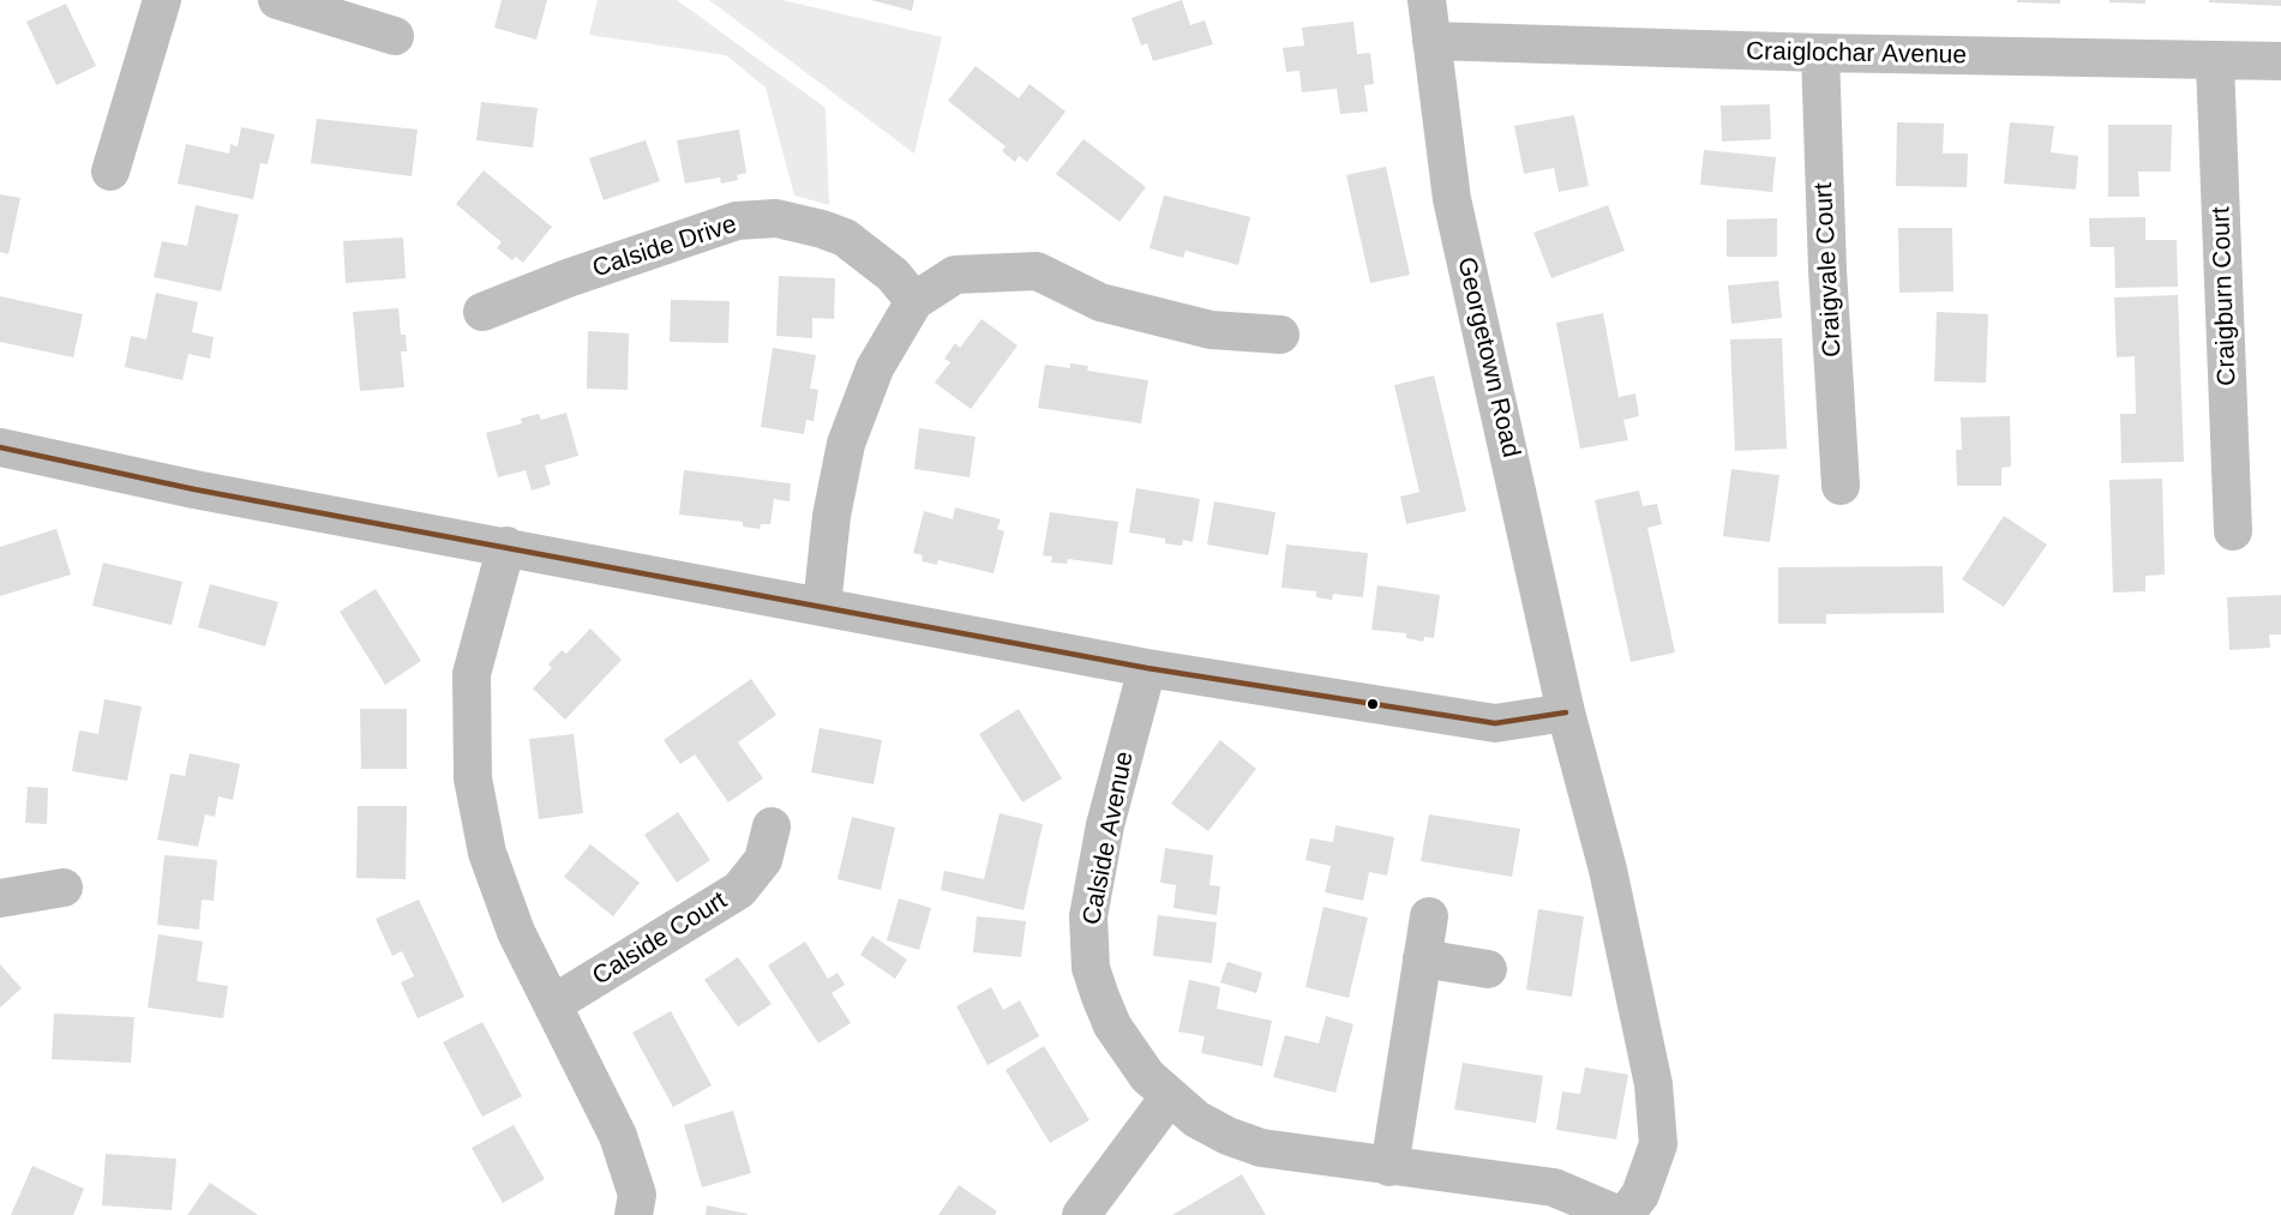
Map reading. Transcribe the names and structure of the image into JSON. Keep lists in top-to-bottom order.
{
  "streets": {
    "street": [
      "Craiglochar Avenue",
      "Calside Drive",
      "Craigvale Court",
      "Craigburn Court",
      "Georgetown Road",
      "Calside Avenue",
      "Calside Court"
    ]
  },
  "crossings": [
    ["Craiglochar Avenue", "Craigvale Court"],
    ["Craiglochar Avenue", "Craigburn Court"],
    ["Craiglochar Avenue", "Georgetown Road"]
  ]
}
